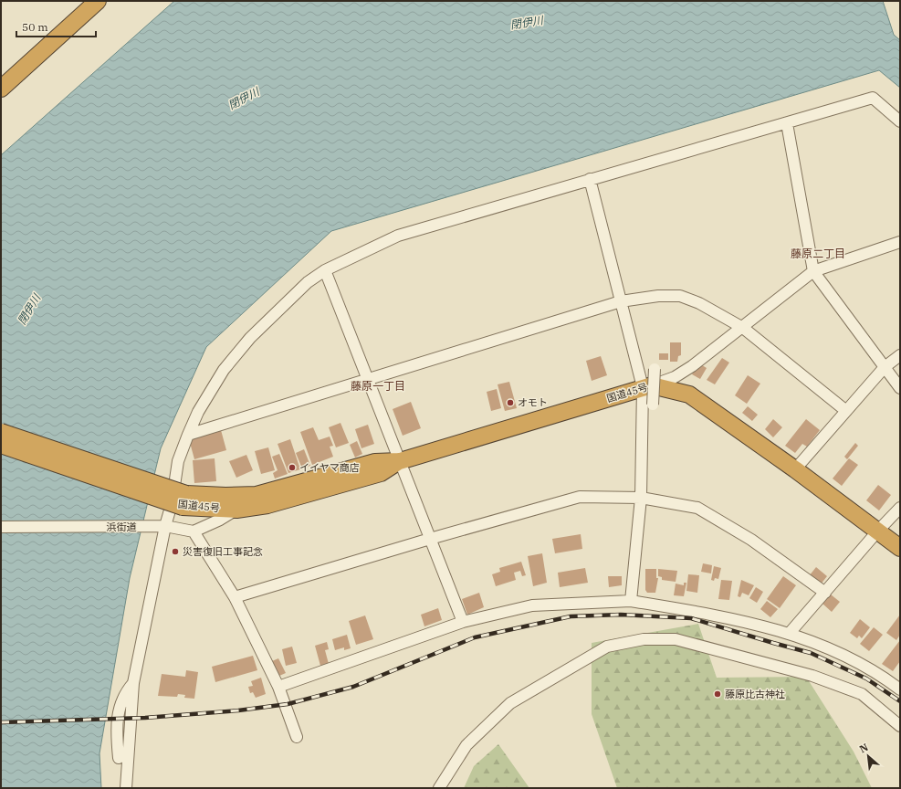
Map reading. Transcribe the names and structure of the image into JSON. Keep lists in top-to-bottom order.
{
  "streets": {
    "highway": ["国道45号"],
    "street": ["浜街道"]
  },
  "districts": ["藤原二丁目", "藤原一丁目"],
  "water": ["閉伊川"],
  "places": [
    "オモト",
    "イイヤマ商店",
    "災害復旧工事記念",
    "藤原比古神社"
  ],
  "scale_bar": "50 m",
  "north": "top left"
}
